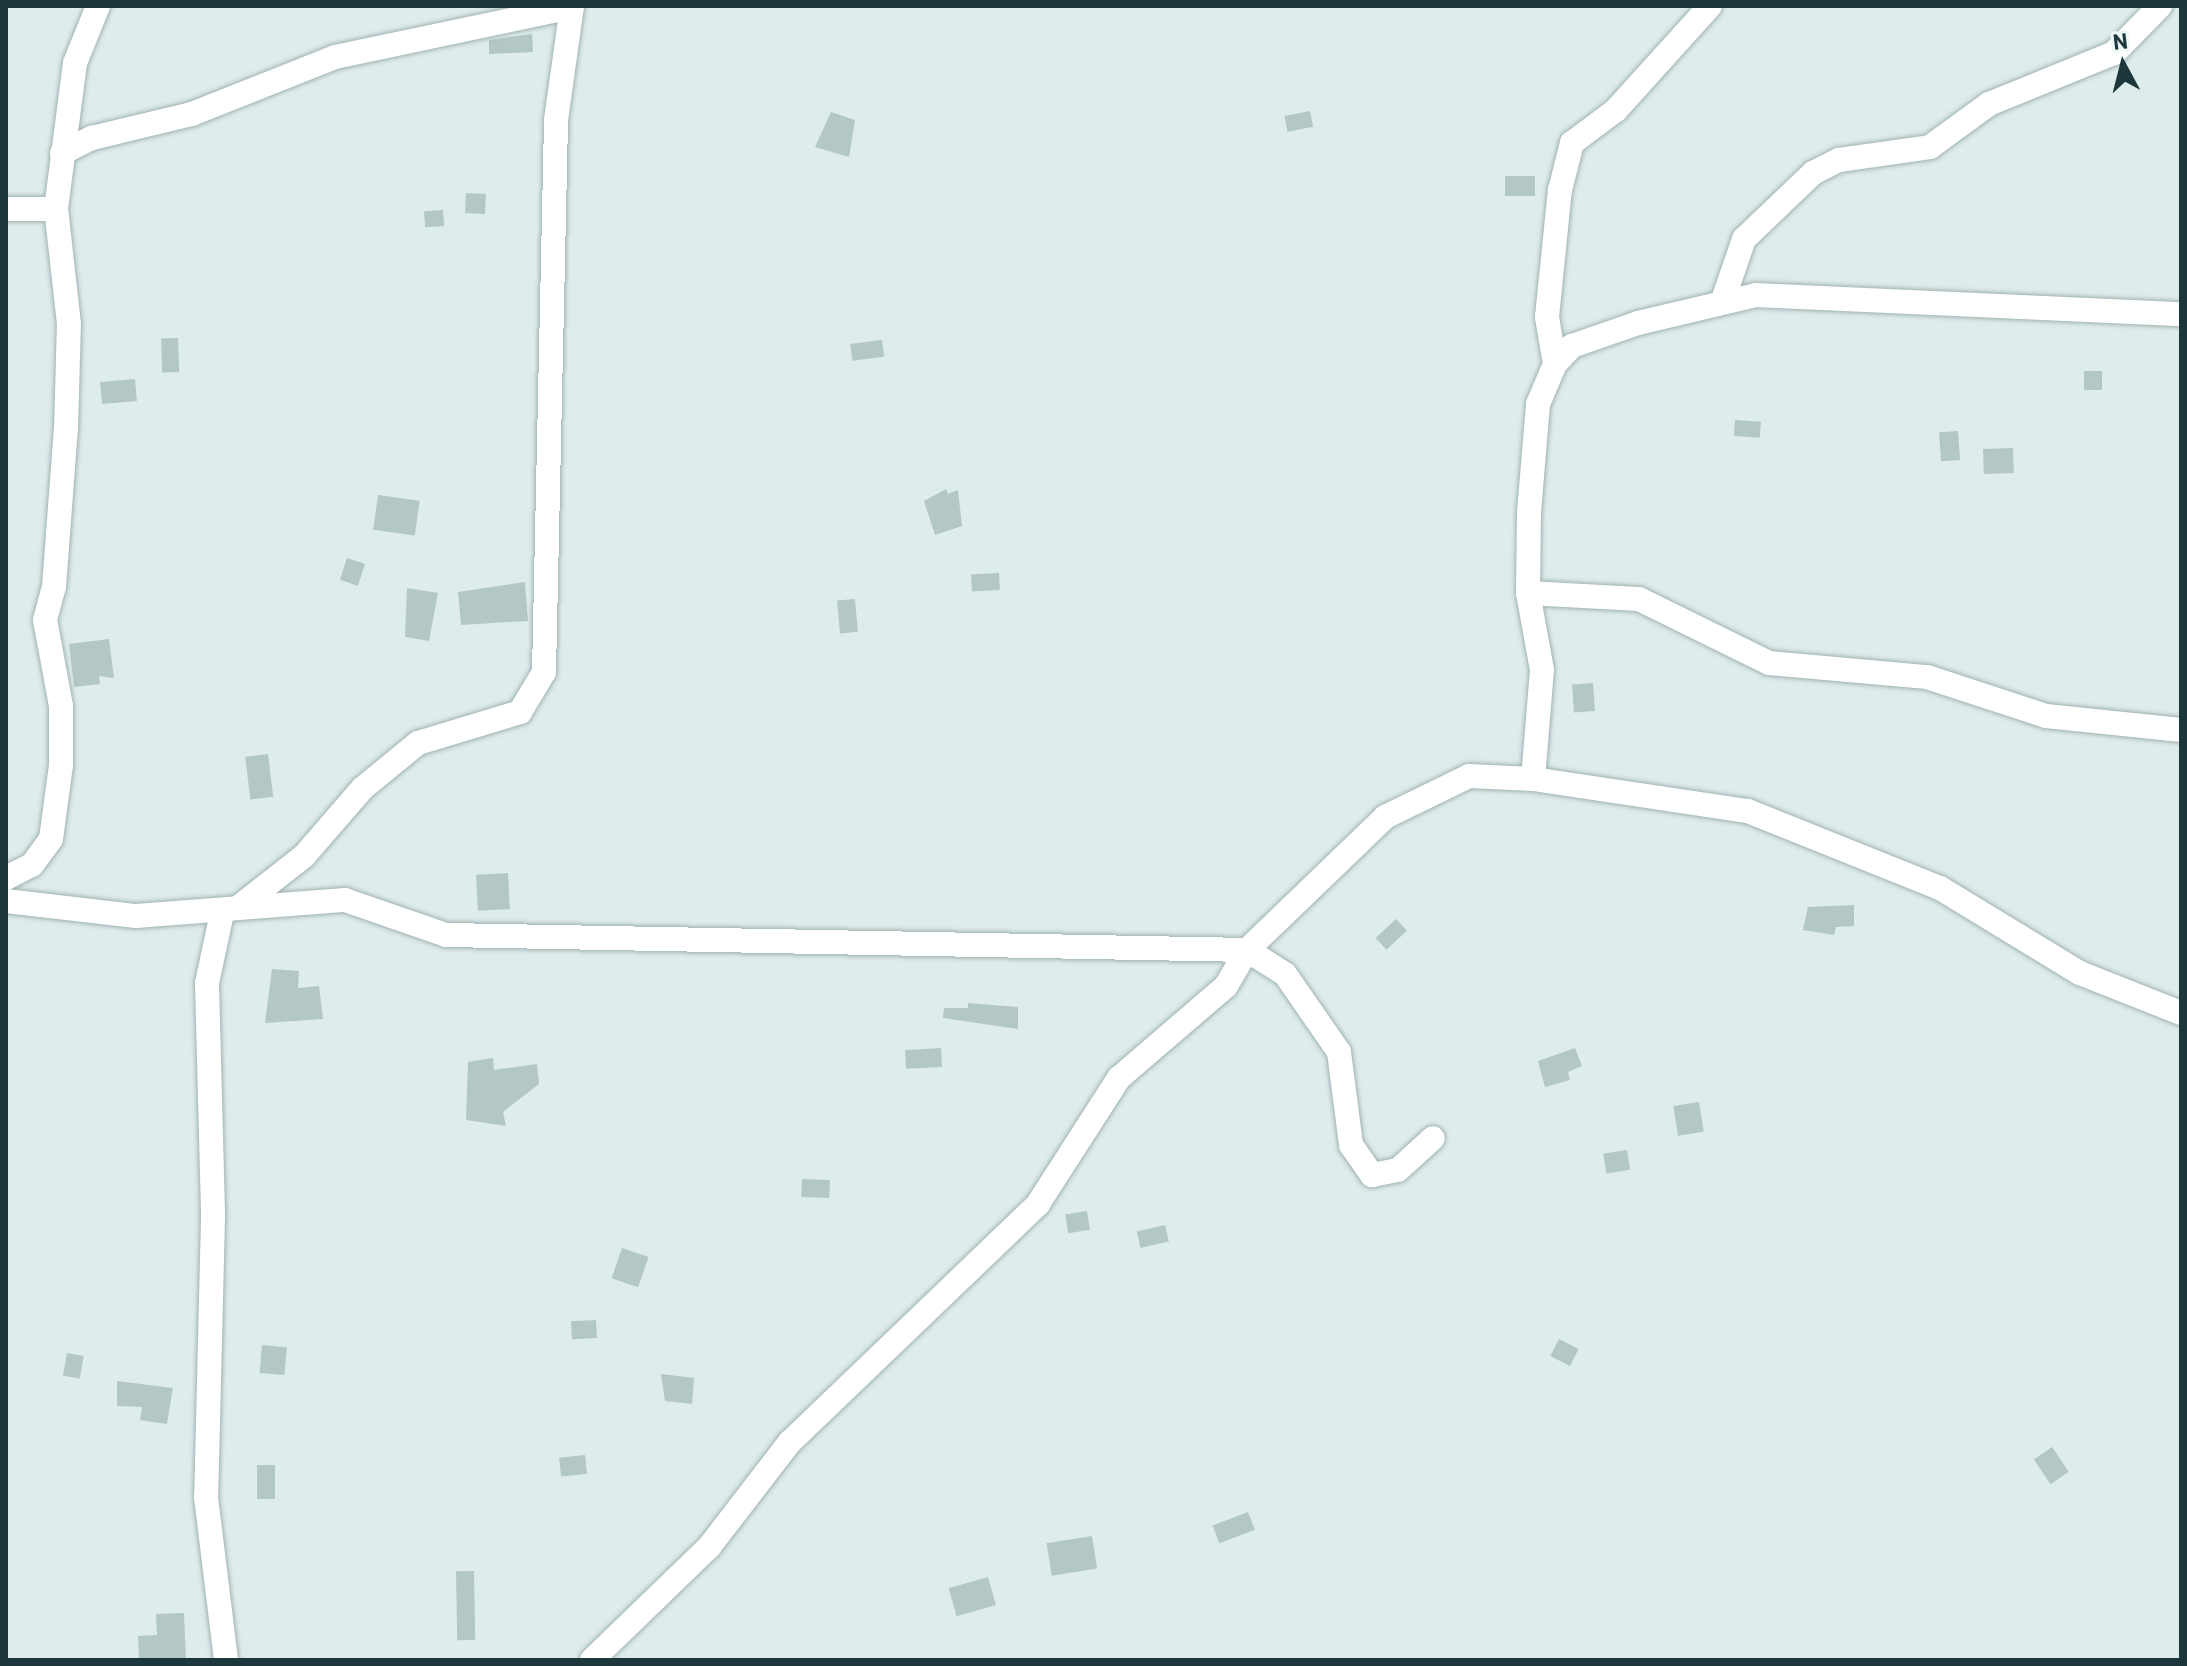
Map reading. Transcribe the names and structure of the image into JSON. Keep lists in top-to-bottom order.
{
  "north": "top"
}
